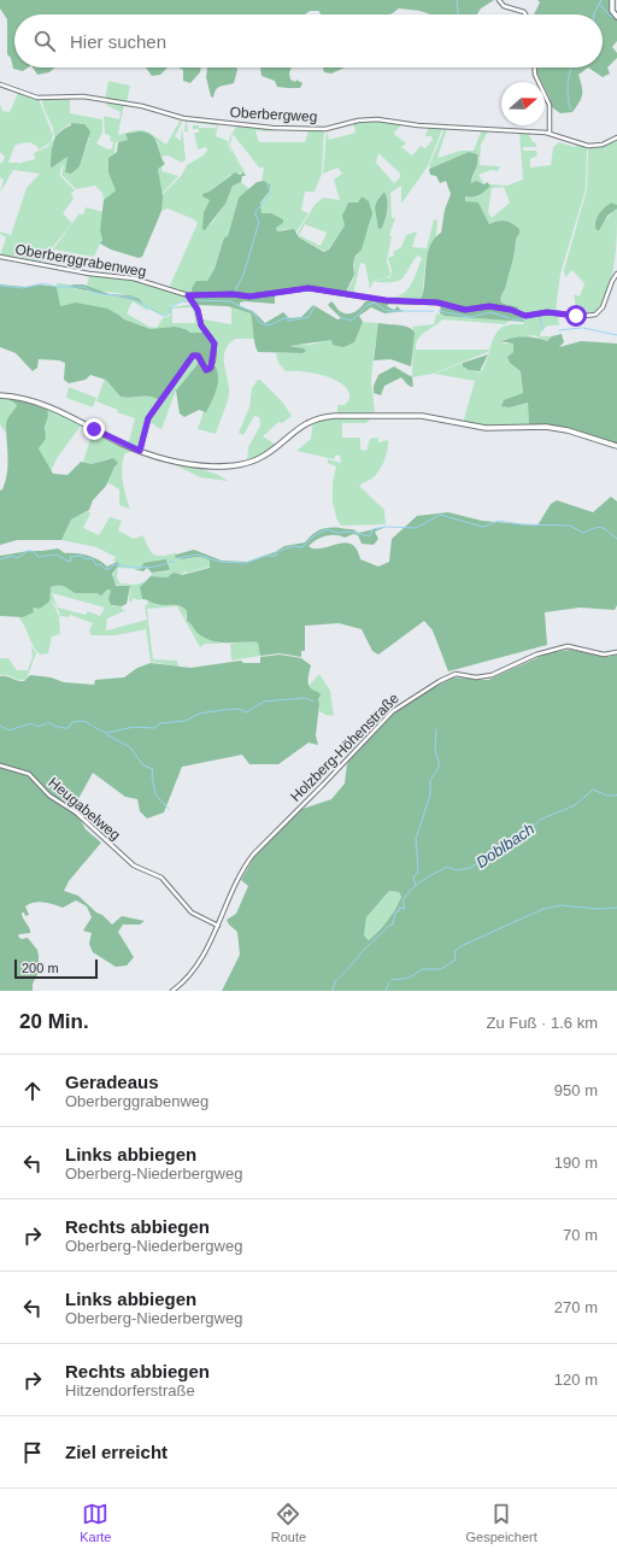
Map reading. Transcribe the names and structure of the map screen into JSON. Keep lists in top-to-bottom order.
{
  "streets": {
    "street": [
      "Oberbergweg",
      "Oberberggrabenweg",
      "Holzberg-Höhenstraße",
      "Heugabelweg"
    ]
  },
  "crossings": [
    ["Holzberg-Höhenstraße", "Heugabelweg"]
  ],
  "water": ["Doblbach"],
  "scale_bar": "200 m",
  "north": "right",
  "page": {
    "search": "Hier suchen",
    "scale": "200 m",
    "heading": ["20 Min.", "Zu Fuß · 1.6 km"],
    "list": [
      ["Geradeaus", "Oberberggrabenweg", "950 m"],
      ["Links abbiegen", "Oberberg-Niederbergweg", "190 m"],
      ["Rechts abbiegen", "Oberberg-Niederbergweg", "70 m"],
      ["Links abbiegen", "Oberberg-Niederbergweg", "270 m"],
      ["Rechts abbiegen", "Hitzendorferstraße", "120 m"],
      "Ziel erreicht"
    ],
    "nav": ["Karte", "Route", "Gespeichert"]
  }
}
